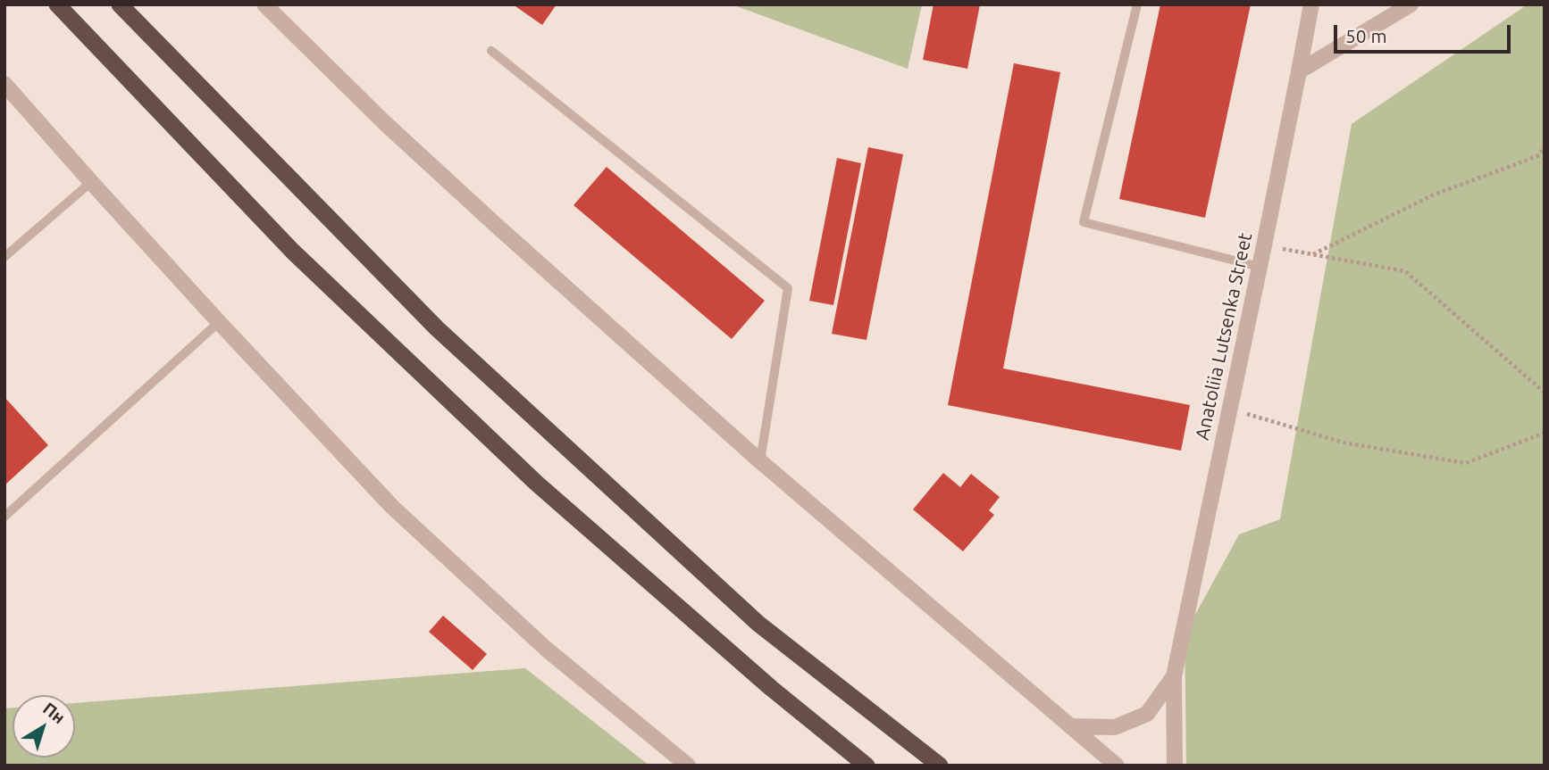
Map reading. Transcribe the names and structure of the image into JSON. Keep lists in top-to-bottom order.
{
  "streets": {
    "street": ["Anatoliia Lutsenka Street"]
  },
  "scale_bar": "50 m",
  "north": "top right"
}
